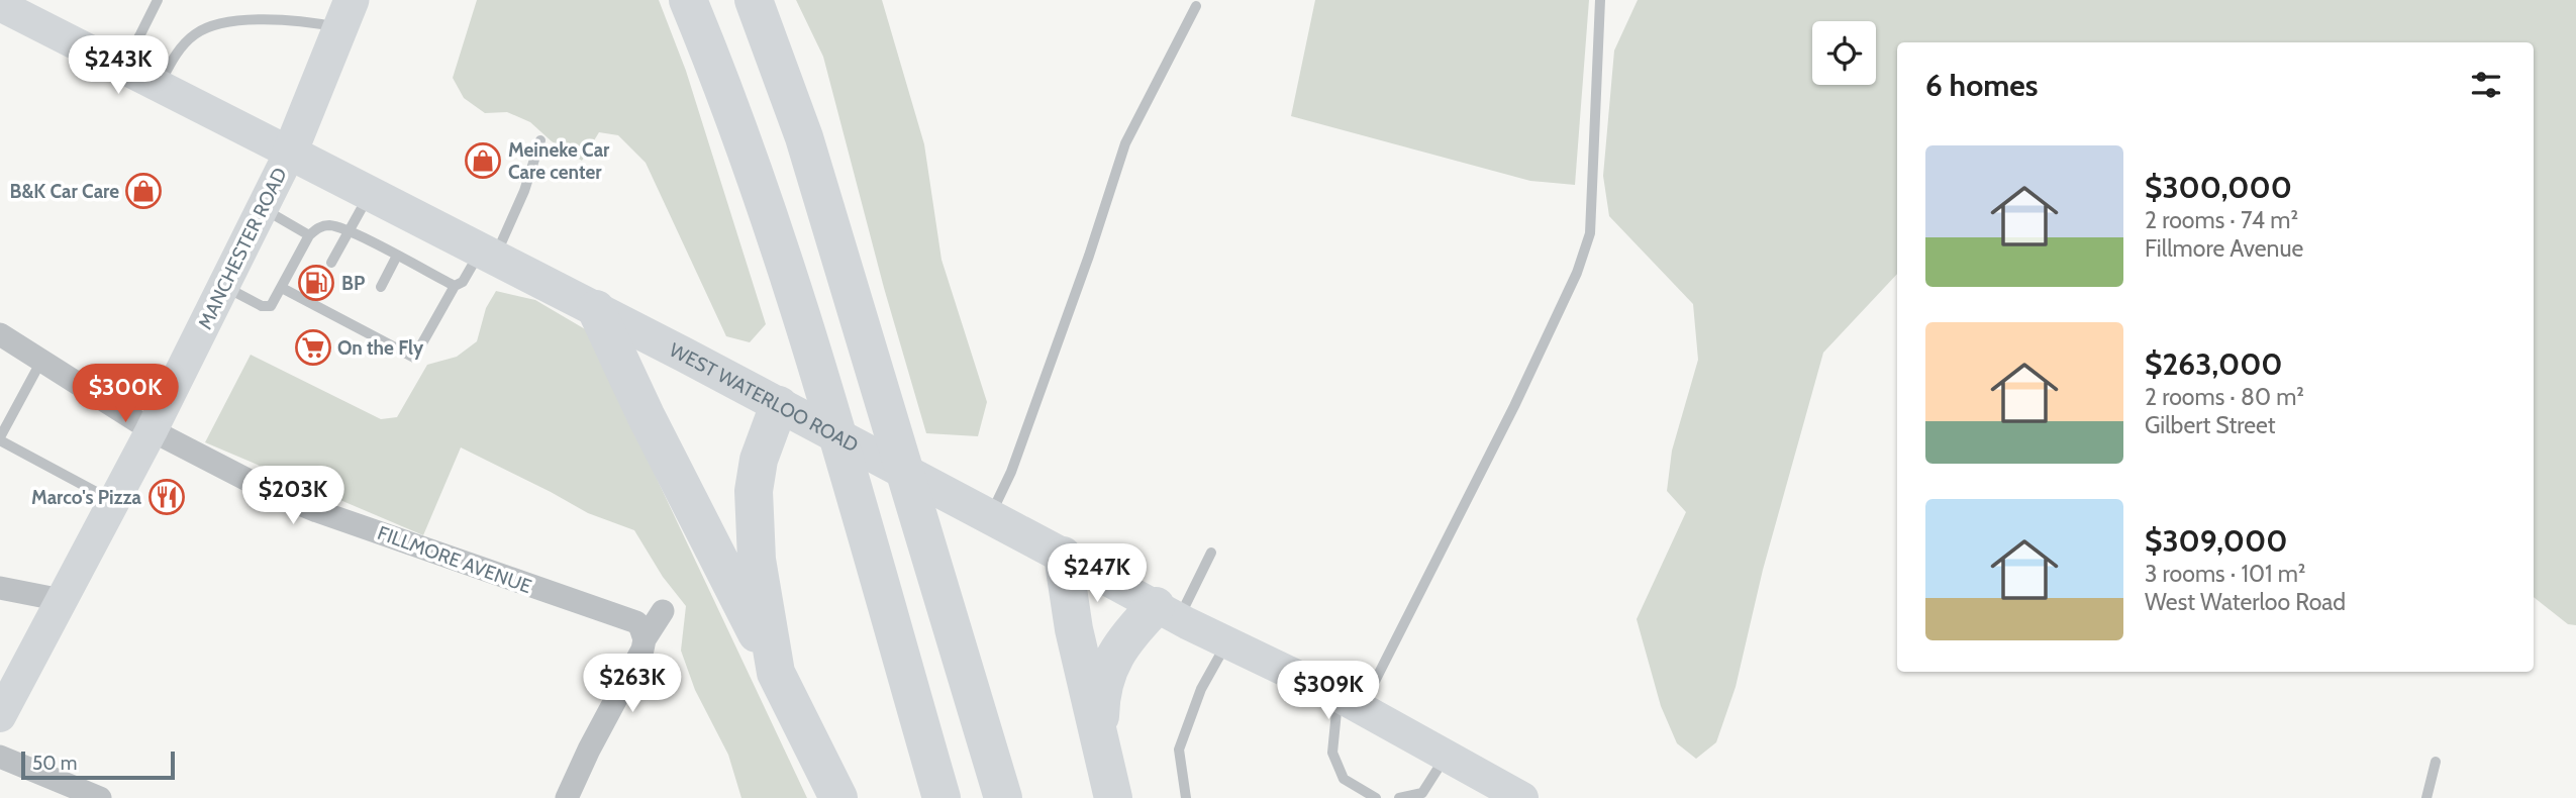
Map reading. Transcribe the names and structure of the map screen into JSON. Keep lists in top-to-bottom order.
{
  "streets": {
    "main road": ["MANCHESTER ROAD", "WEST WATERLOO ROAD"],
    "street": ["FILLMORE AVENUE"]
  },
  "crossings": [
    ["MANCHESTER ROAD", "WEST WATERLOO ROAD"],
    ["MANCHESTER ROAD", "FILLMORE AVENUE"]
  ],
  "places": {
    "shop": ["Meineke Car Care center", "B&K Car Care"],
    "fuel station": ["BP"],
    "supermarket": ["On the Fly"],
    "restaurant": ["Marco's Pizza"]
  },
  "scale_bar": "50 m",
  "page": {
    "price": [
      "$243K",
      "$300K",
      "$203K",
      "$247K",
      "$263K",
      "$309K"
    ],
    "heading": "6 homes",
    "list": [
      {
        "name": "$300,000",
        "note": "2 rooms · 74 m² · Fillmore Avenue"
      },
      {
        "name": "$263,000",
        "note": "2 rooms · 80 m² · Gilbert Street"
      },
      {
        "name": "$309,000",
        "note": "3 rooms · 101 m² · West Waterloo Road"
      }
    ],
    "scale": "50 m"
  }
}
